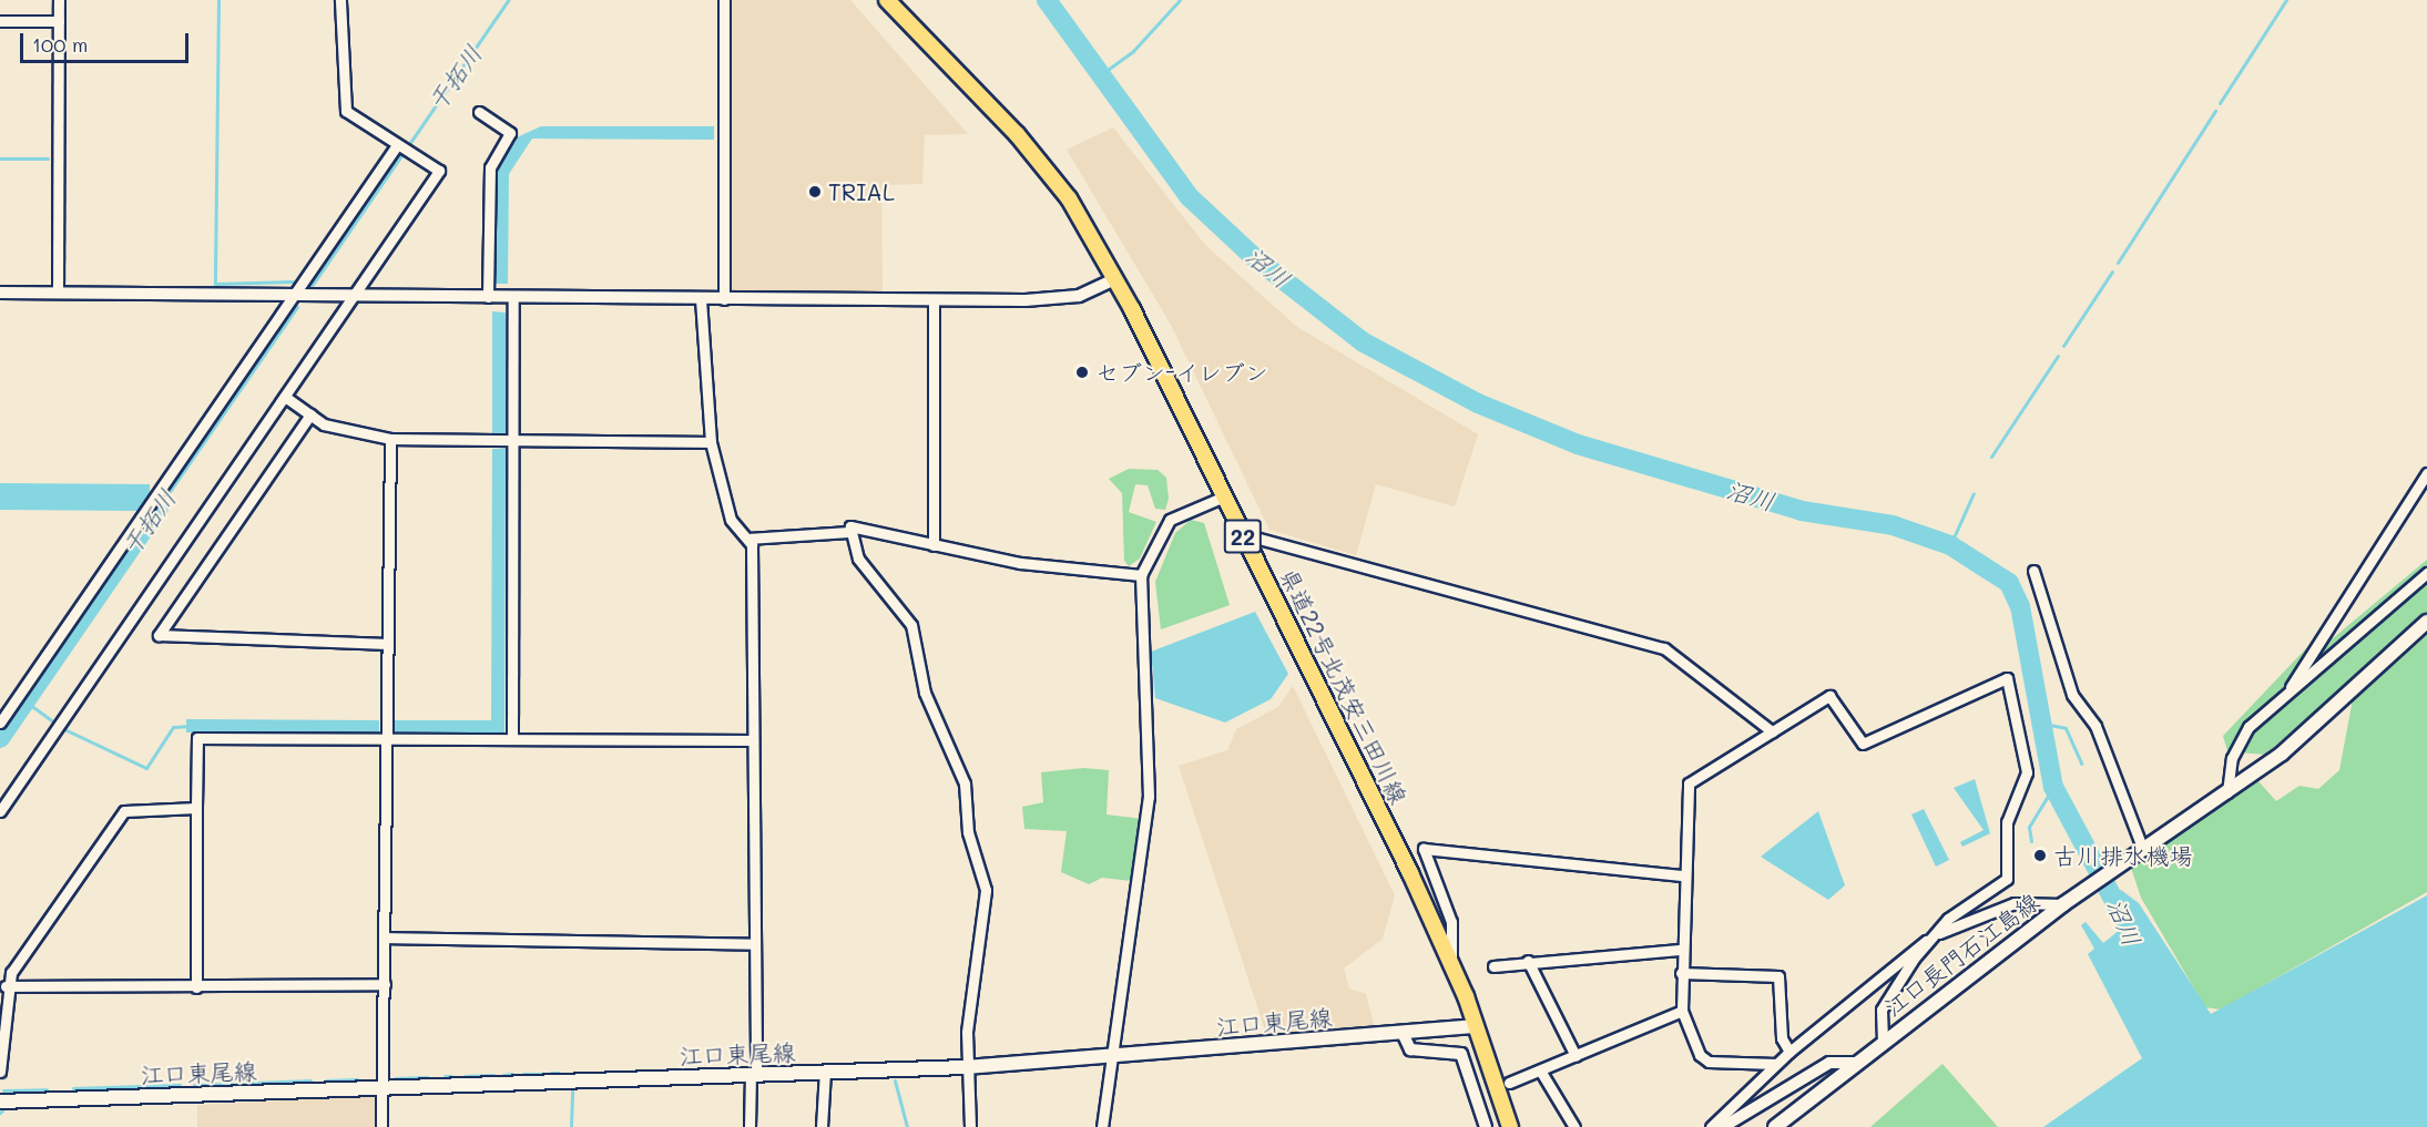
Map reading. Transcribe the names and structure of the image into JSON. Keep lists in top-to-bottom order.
{
  "streets": {
    "main road": [
      "22",
      "県道22号北茂安三田川線",
      "江口長門石江島線",
      "江口東尾線"
    ]
  },
  "crossings": [
    ["県道22号北茂安三田川線", "江口東尾線"]
  ],
  "water": ["干拓川", "沼川"],
  "places": ["TRIAL", "セブン-イレブン", "古川排水機場"],
  "scale_bar": "100 m"
}
